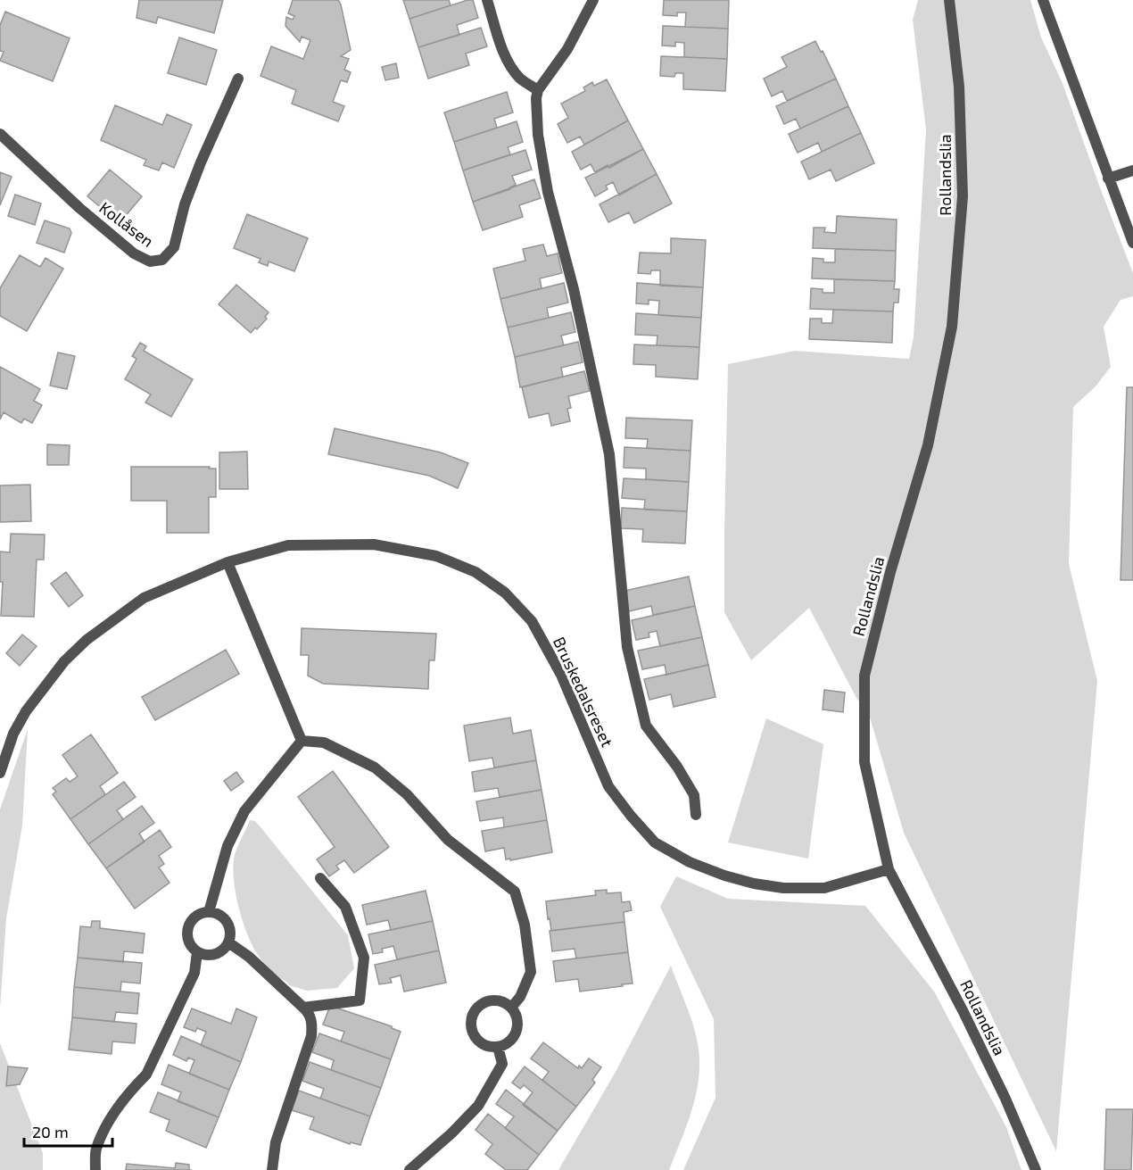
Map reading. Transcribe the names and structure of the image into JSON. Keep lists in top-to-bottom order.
{
  "streets": {
    "street": ["Rollandslia", "Kollåsen", "Bruskedalsreset"]
  },
  "crossings": [
    ["Rollandslia", "Bruskedalsreset"]
  ],
  "scale_bar": "20 m"
}
